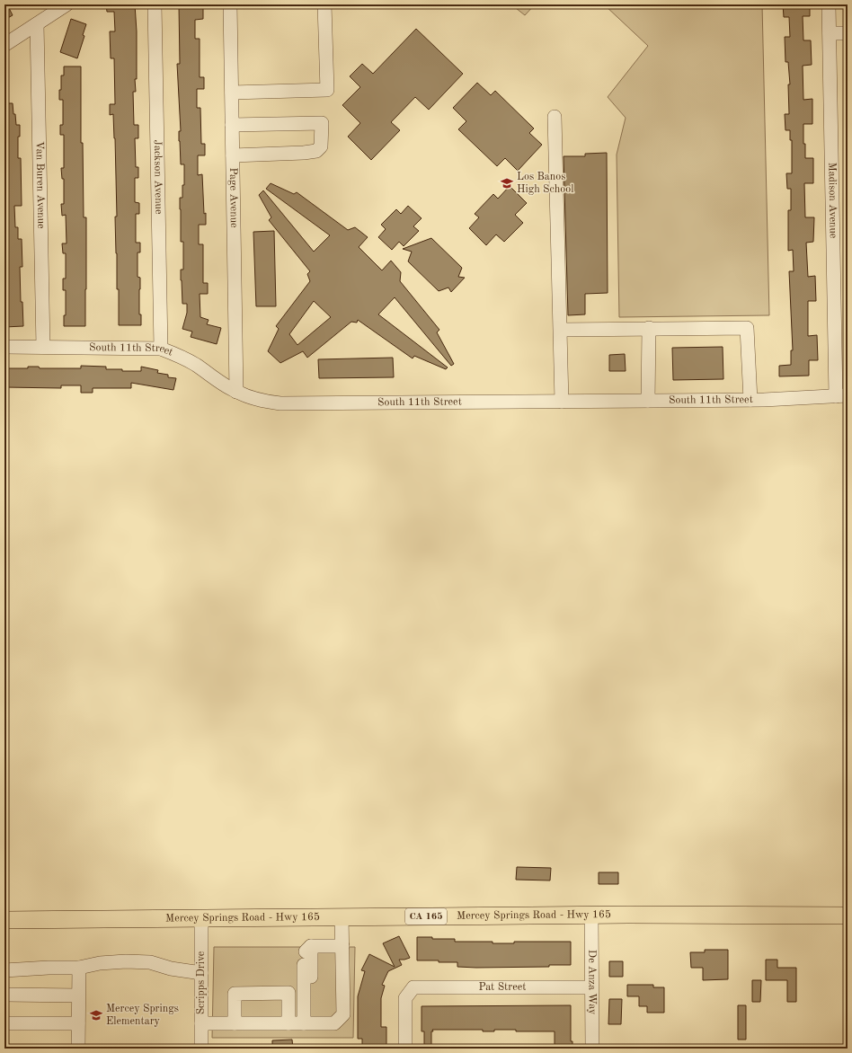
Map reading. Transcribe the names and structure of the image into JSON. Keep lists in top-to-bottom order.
{
  "streets": {
    "main road": ["Mercey Springs Road - Hwy 165", "CA 165"],
    "street": [
      "Jackson Avenue",
      "Van Buren Avenue",
      "Page Avenue",
      "Madison Avenue",
      "South 11th Street",
      "De Anza Way",
      "Scripps Drive",
      "Pat Street"
    ]
  },
  "crossings": [
    ["Jackson Avenue", "South 11th Street"],
    ["Van Buren Avenue", "South 11th Street"],
    ["Page Avenue", "South 11th Street"],
    ["Madison Avenue", "South 11th Street"],
    ["Mercey Springs Road - Hwy 165", "De Anza Way"],
    ["Mercey Springs Road - Hwy 165", "Scripps Drive"],
    ["De Anza Way", "Pat Street"]
  ],
  "places": {
    "school or university": ["Los Banos High School", "Mercey Springs Elementary"]
  }
}
